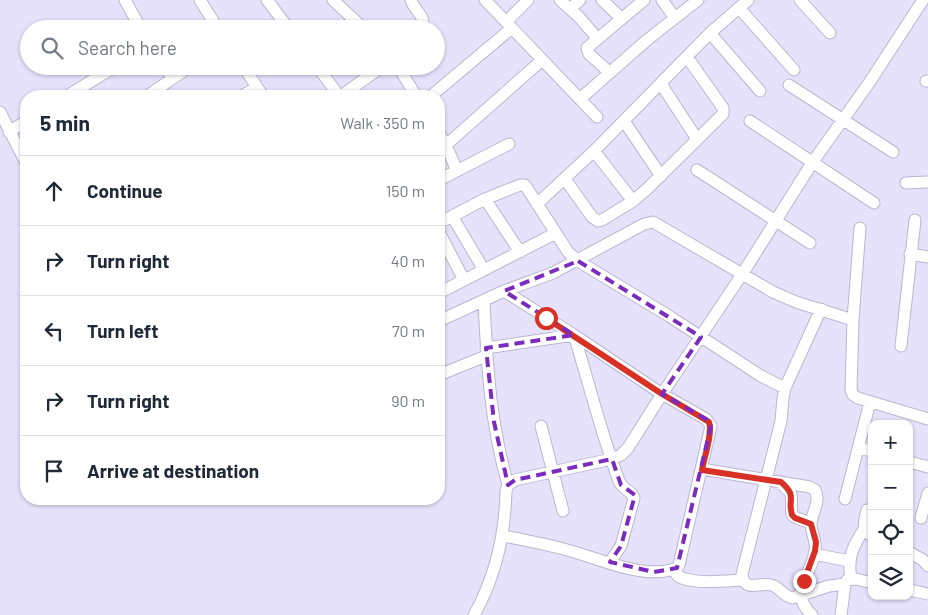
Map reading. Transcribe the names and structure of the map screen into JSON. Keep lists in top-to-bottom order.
{
  "page": {
    "search": "Search here",
    "heading": ["5 min", "Walk · 350 m"],
    "list": [
      ["Continue", "150 m"],
      ["Turn right", "40 m"],
      ["Turn left", "70 m"],
      ["Turn right", "90 m"],
      "Arrive at destination"
    ],
    "map_buttons": ["+", "−"]
  }
}
